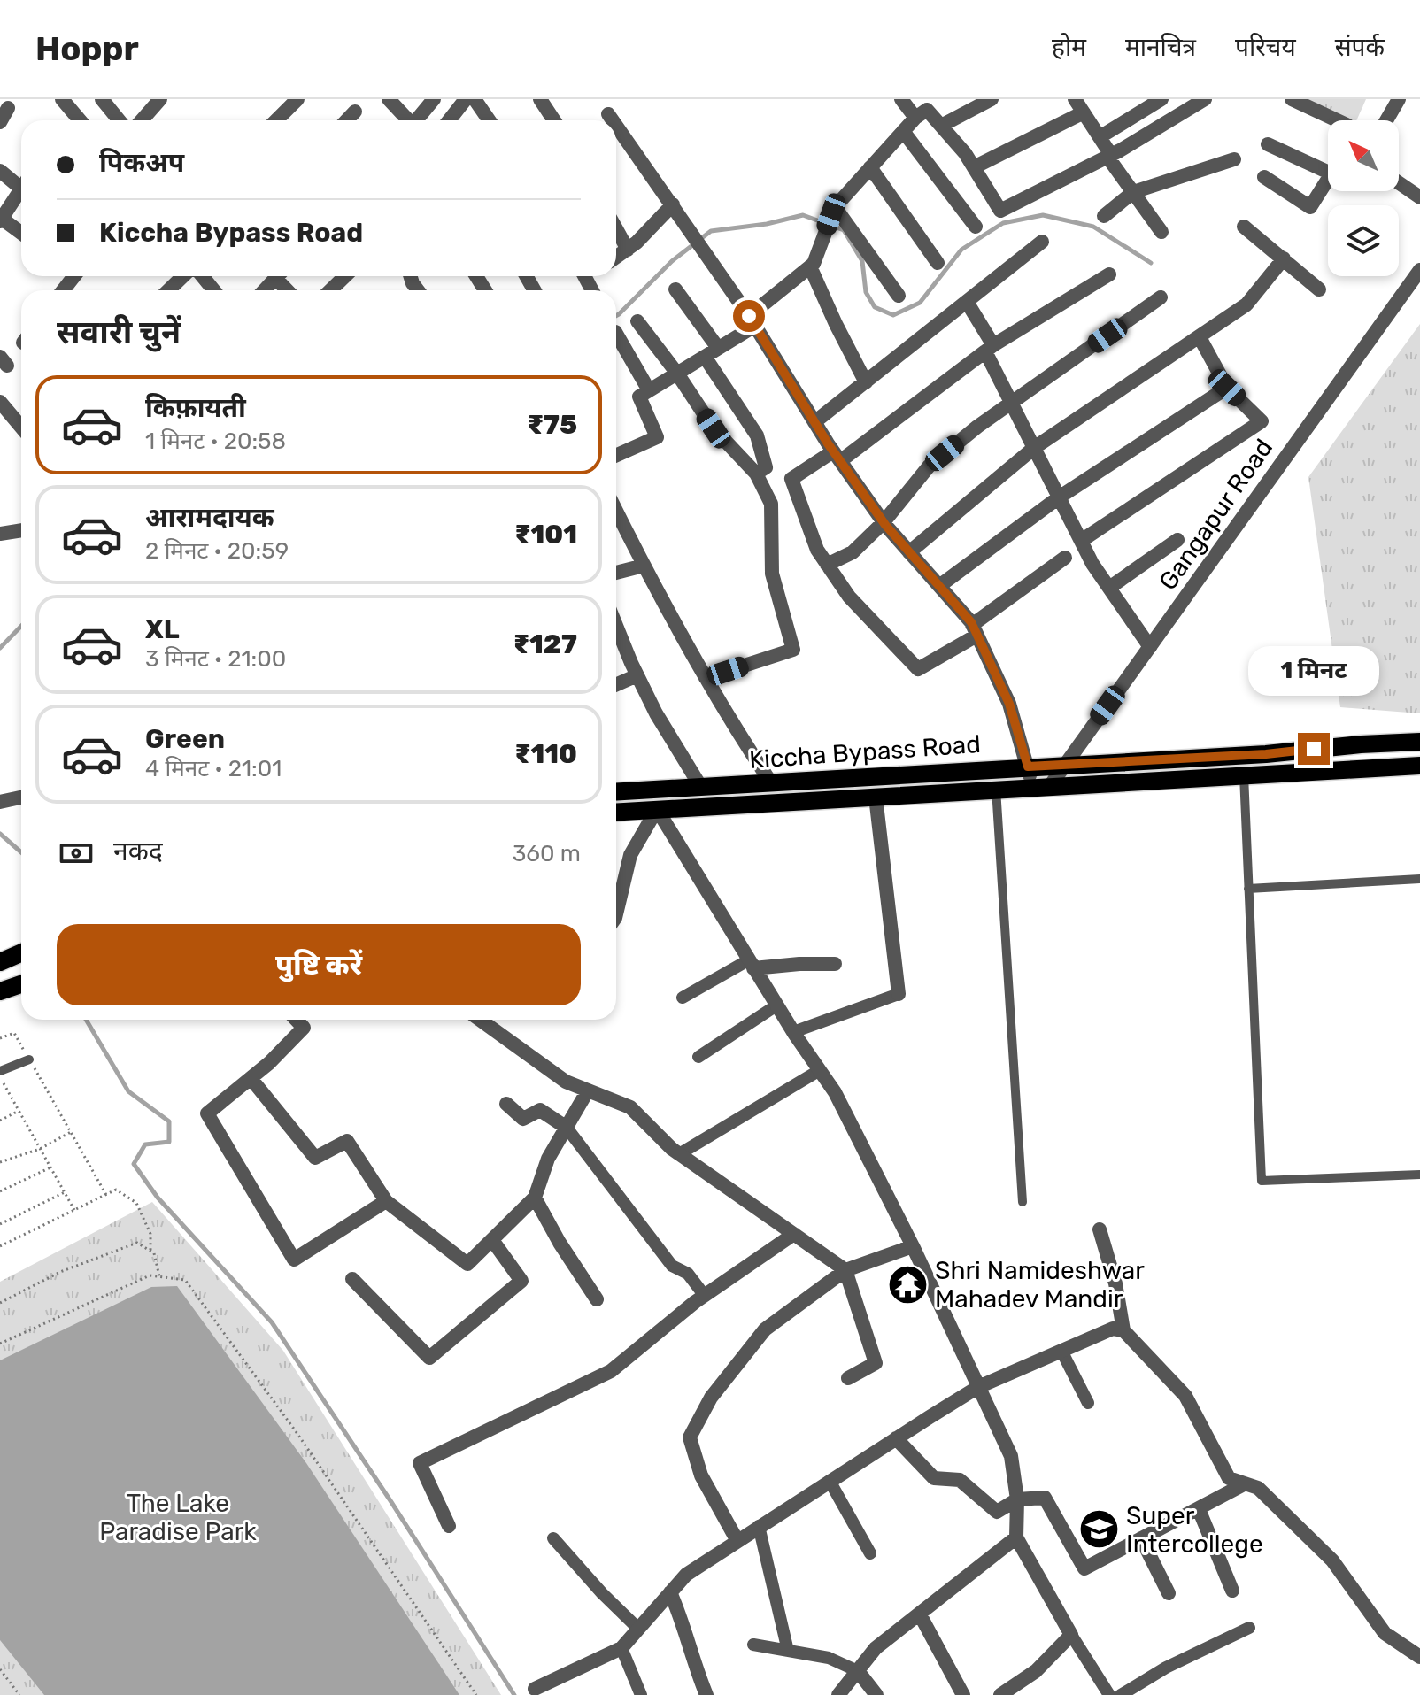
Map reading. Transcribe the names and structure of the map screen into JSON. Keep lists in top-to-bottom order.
{
  "streets": {
    "main road": ["Kiccha Bypass Road"],
    "street": ["Gangapur Road"]
  },
  "crossings": [
    ["Gangapur Road", "Kiccha Bypass Road"]
  ],
  "parks": ["The Lake Paradise Park"],
  "places": {
    "temple": ["Shri Namideshwar Mahadev Mandir"],
    "school or university": ["Super Intercollege"]
  },
  "north": "top left",
  "page": {
    "header": "Hoppr",
    "nav": [
      "होम",
      "मानचित्र",
      "परिचय",
      "संपर्क"
    ],
    "banner": ["पिकअप", "Kiccha Bypass Road"],
    "heading": "सवारी चुनें",
    "list": [
      {
        "name": "किफ़ायती",
        "note": "1 मिनट · 20:58",
        "value": "₹75"
      },
      {
        "name": "आरामदायक",
        "note": "2 मिनट · 20:59",
        "value": "₹101"
      },
      {
        "name": "XL",
        "note": "3 मिनट · 21:00",
        "value": "₹127"
      },
      {
        "name": "Green",
        "note": "4 मिनट · 21:01",
        "value": "₹110"
      }
    ],
    "bubble": "1 मिनट",
    "pay": ["नकद", "360 m"],
    "buttons": "पुष्टि करें"
  }
}
